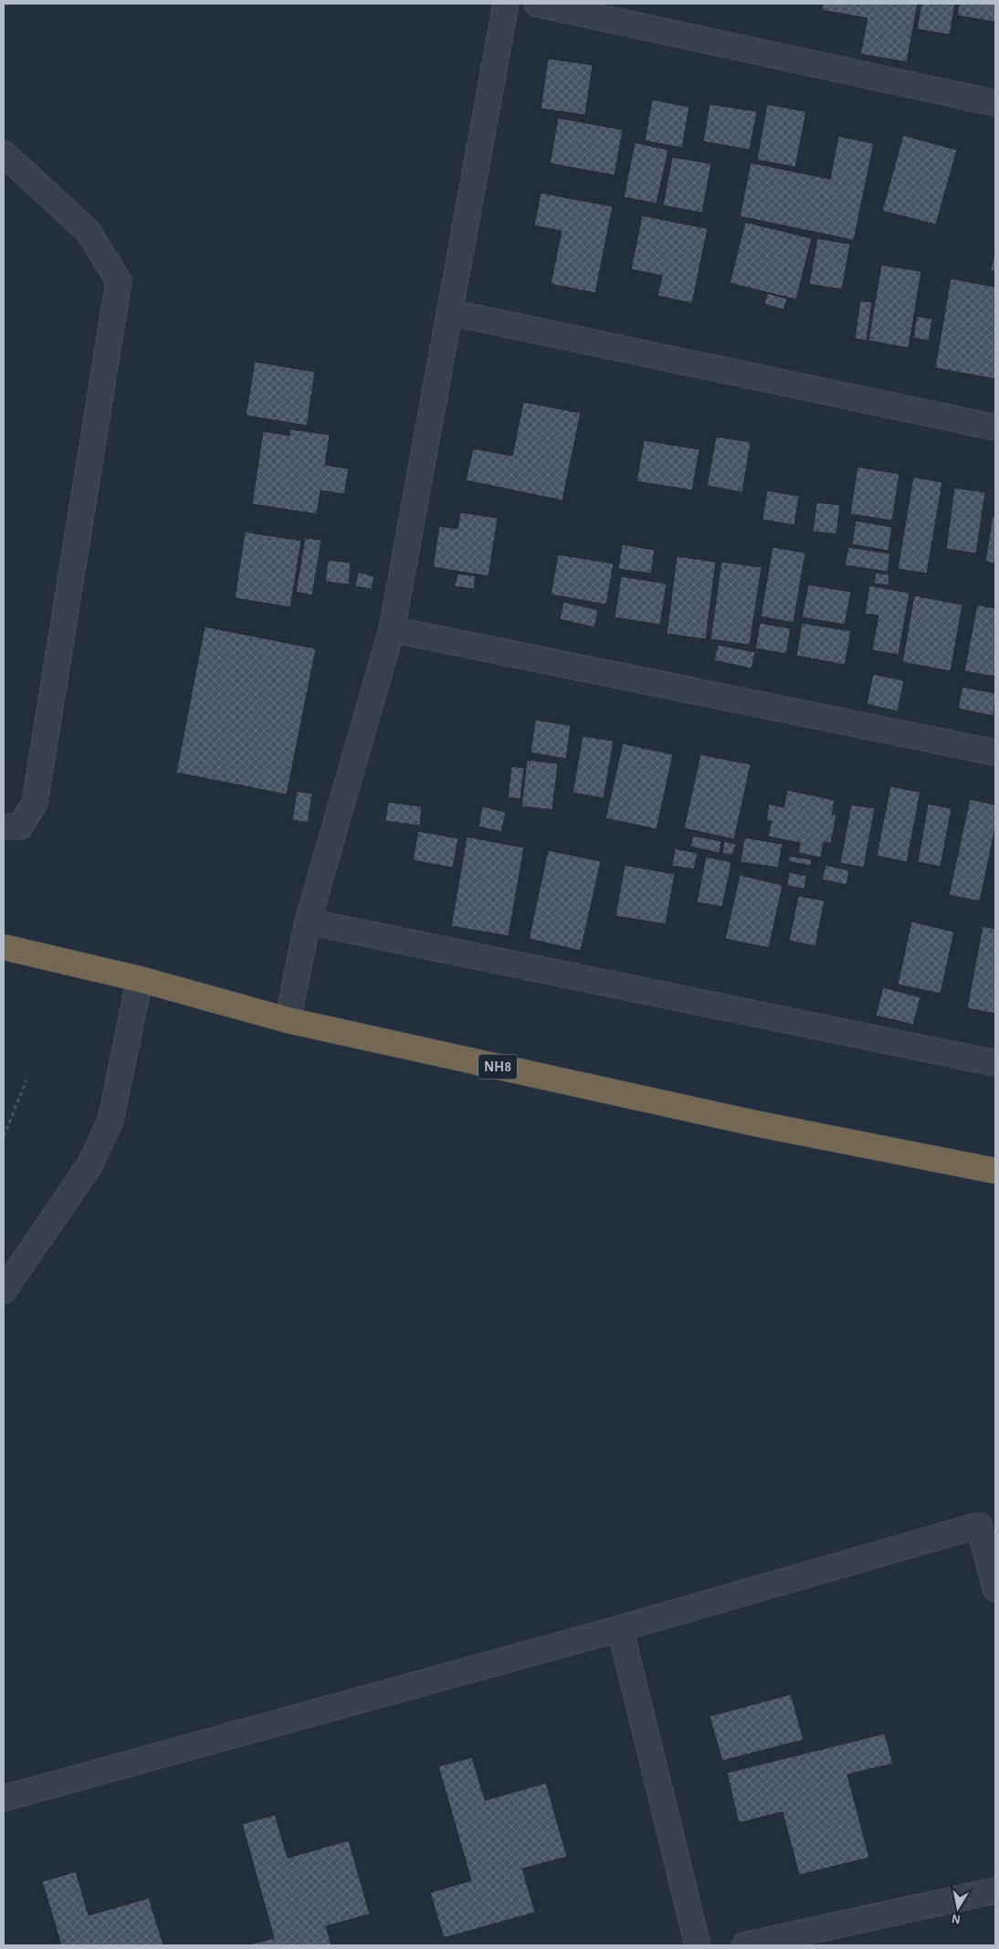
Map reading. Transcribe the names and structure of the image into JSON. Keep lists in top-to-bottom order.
{
  "streets": {
    "highway": ["NH8"]
  },
  "north": "bottom"
}
